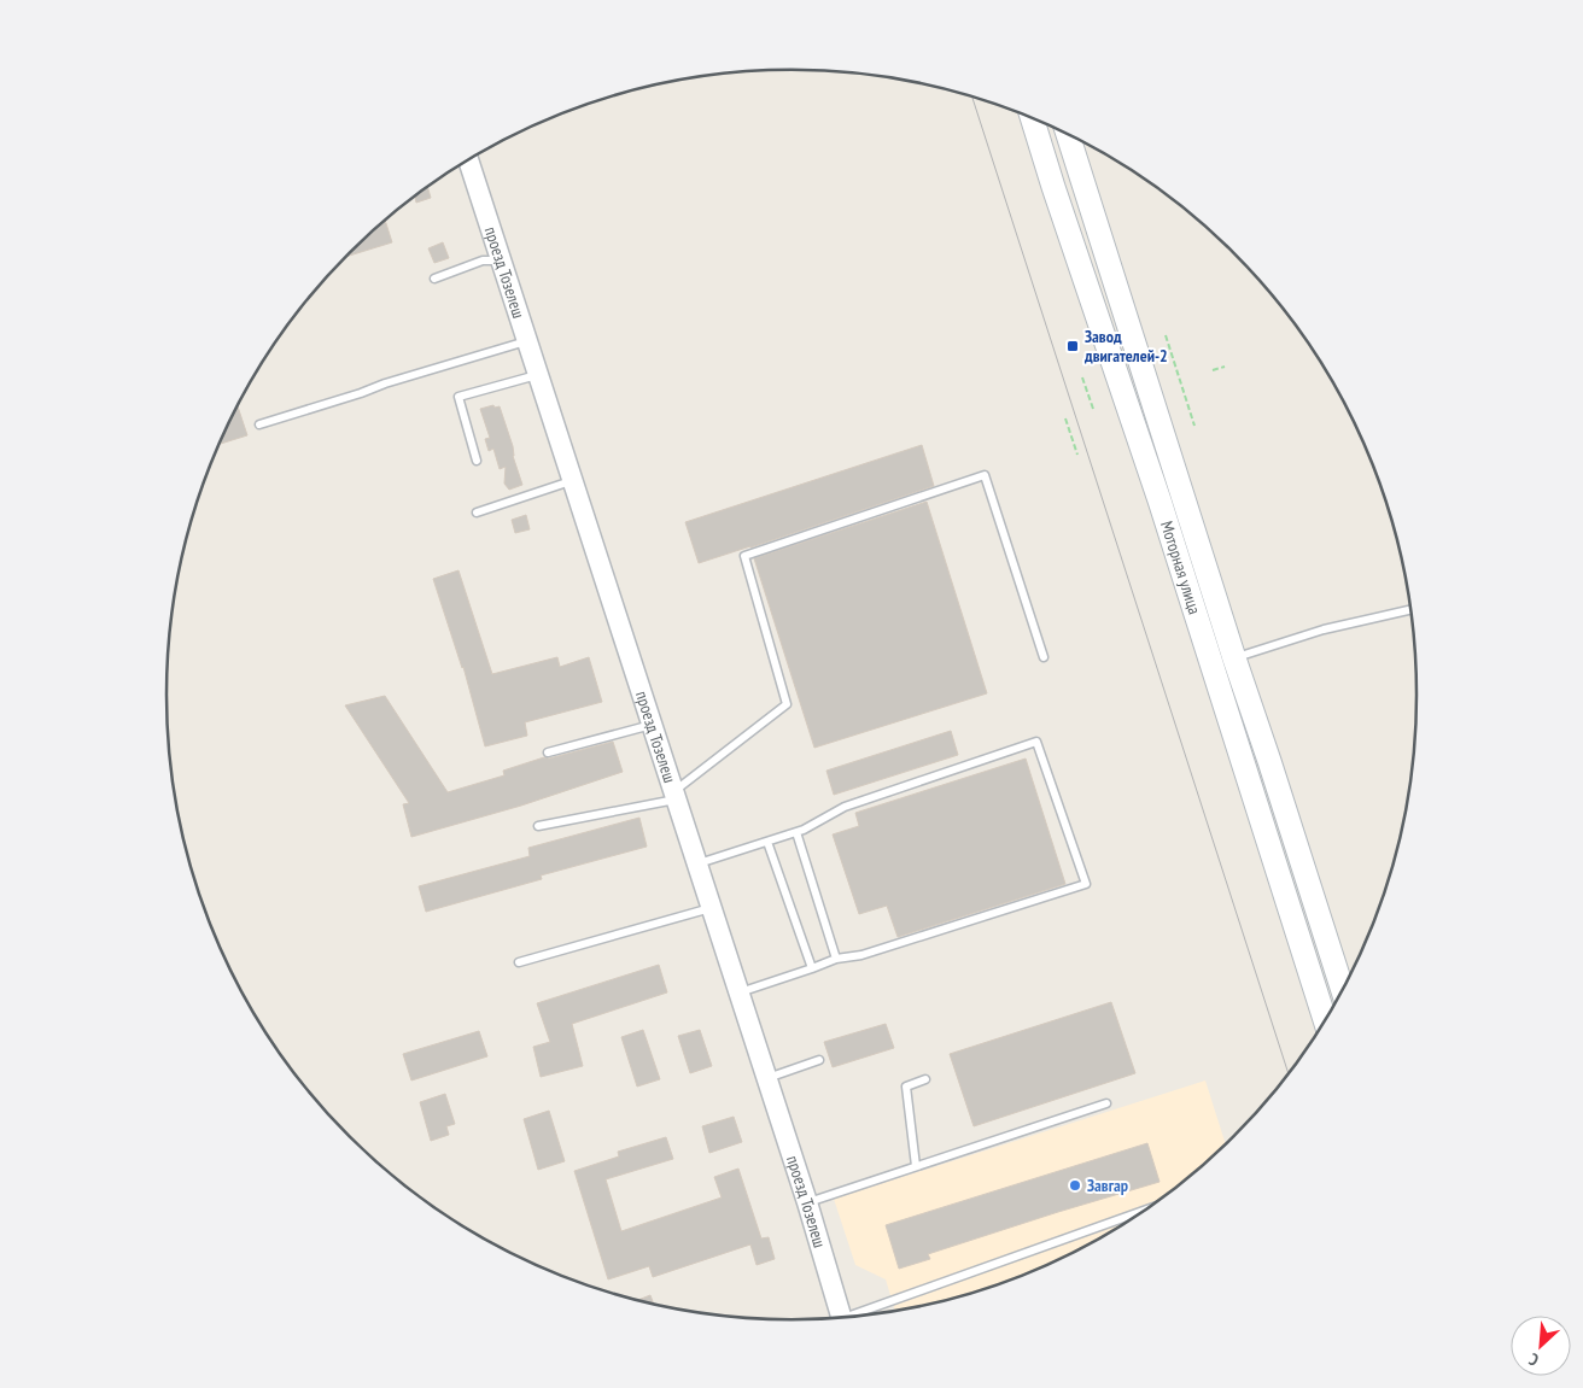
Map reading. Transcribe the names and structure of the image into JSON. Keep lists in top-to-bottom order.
{
  "streets": {
    "main road": ["Моторная улица"],
    "street": ["проезд Тозелеш"]
  },
  "places": {
    "transit": ["Завод двигателей-2"],
    "other": ["Завгар"]
  },
  "north": "bottom left"
}
